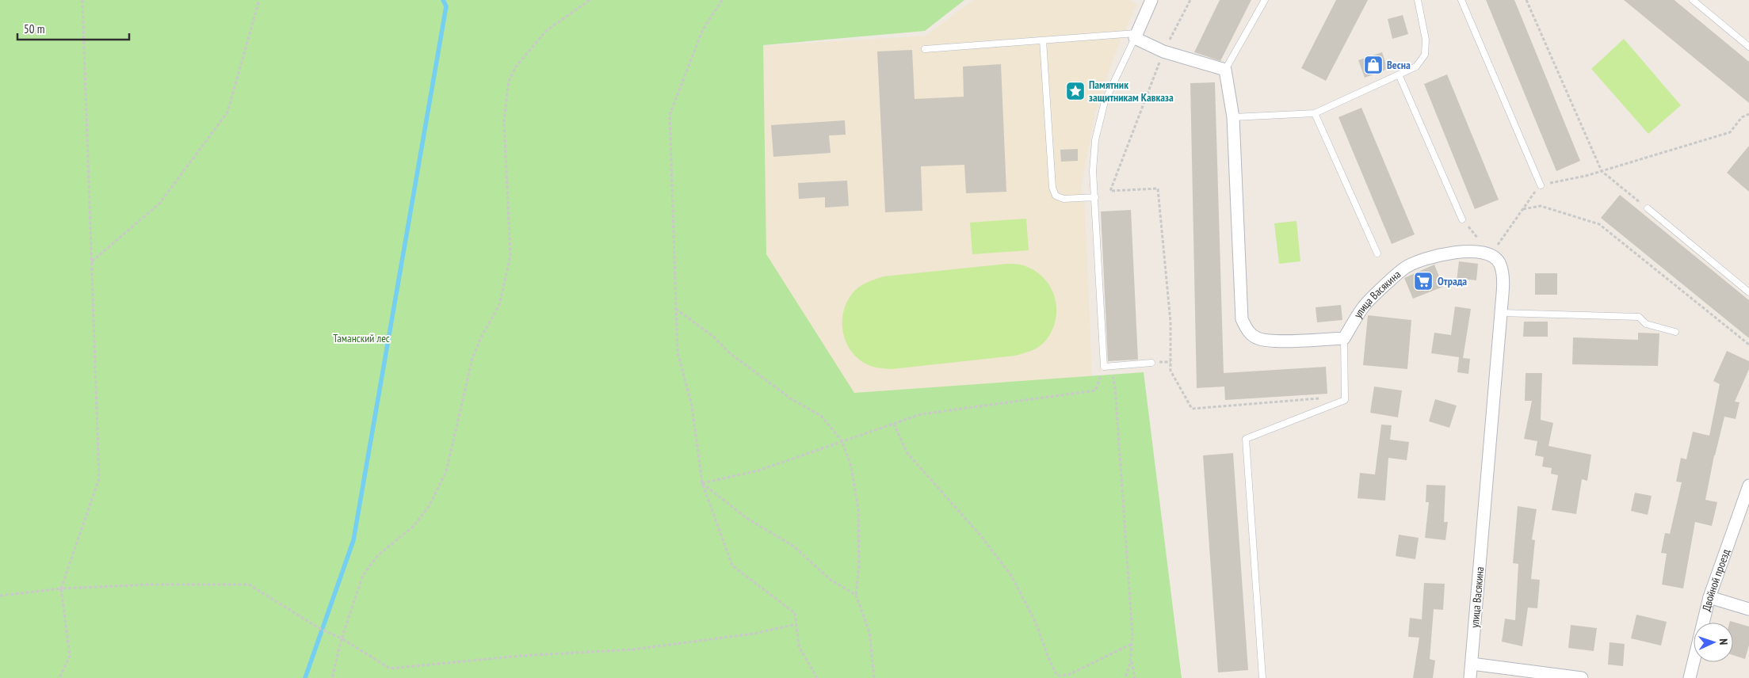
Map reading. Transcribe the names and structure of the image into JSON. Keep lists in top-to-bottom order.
{
  "streets": {
    "street": ["улица Васякина", "Двойной проезд"]
  },
  "parks": ["Таманский лес"],
  "places": {
    "shop": ["Весна"],
    "place": ["Памятник защитникам Кавказа"],
    "supermarket": ["Отрада"]
  },
  "scale_bar": "50 m",
  "north": "right"
}
